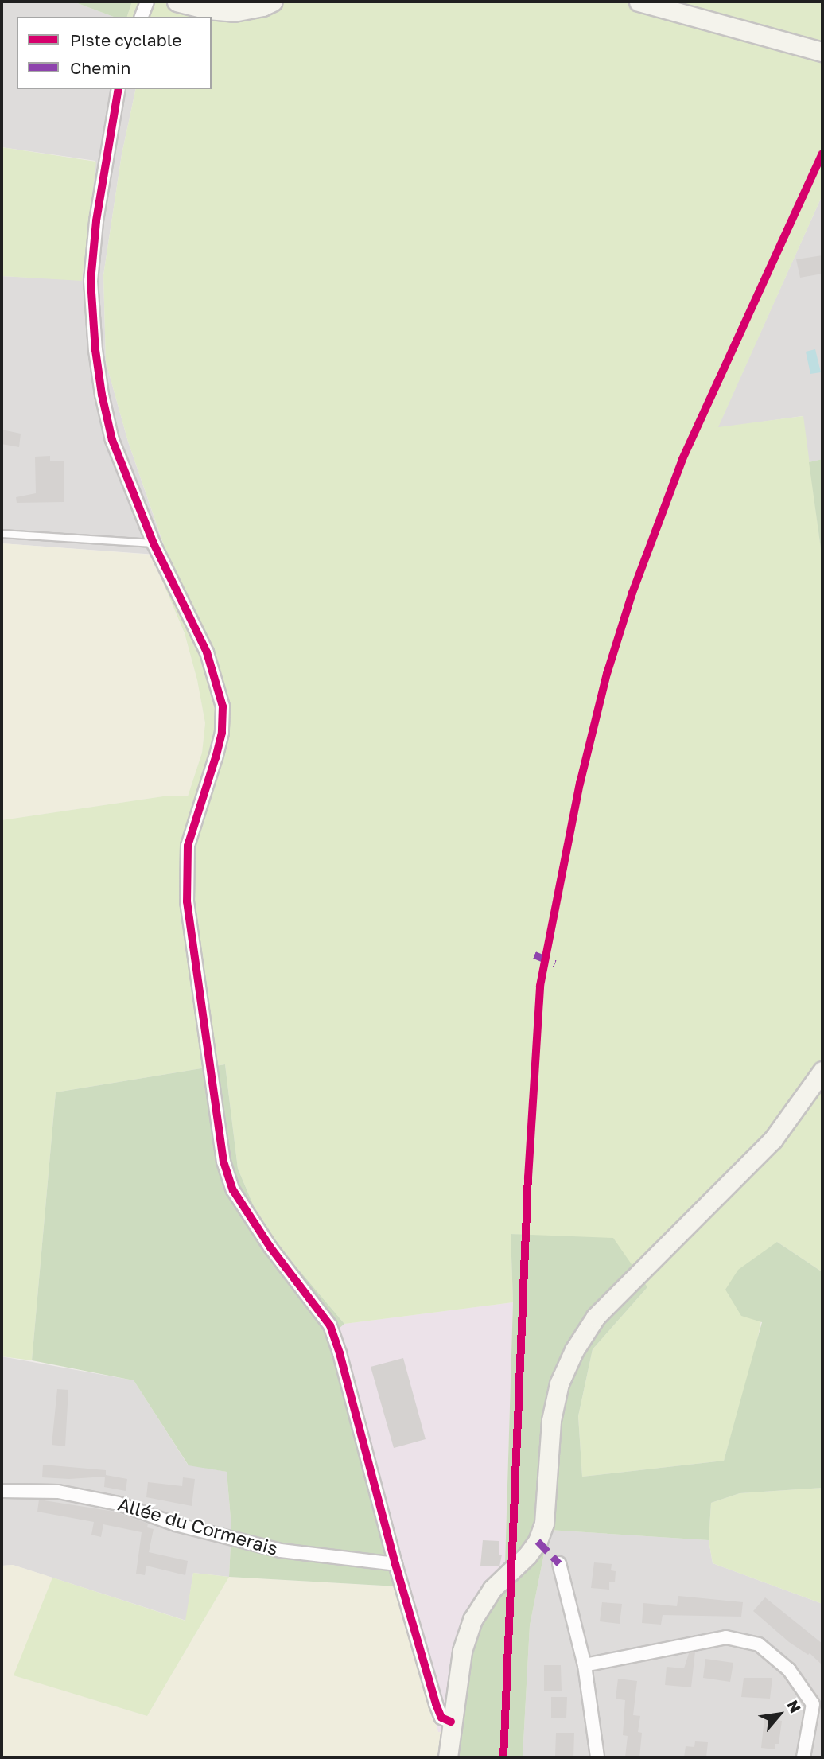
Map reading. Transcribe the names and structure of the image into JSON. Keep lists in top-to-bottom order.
{
  "streets": {
    "street": ["Allée du Cormerais"]
  },
  "legend": ["Piste cyclable", "Chemin"],
  "north": "top right"
}
